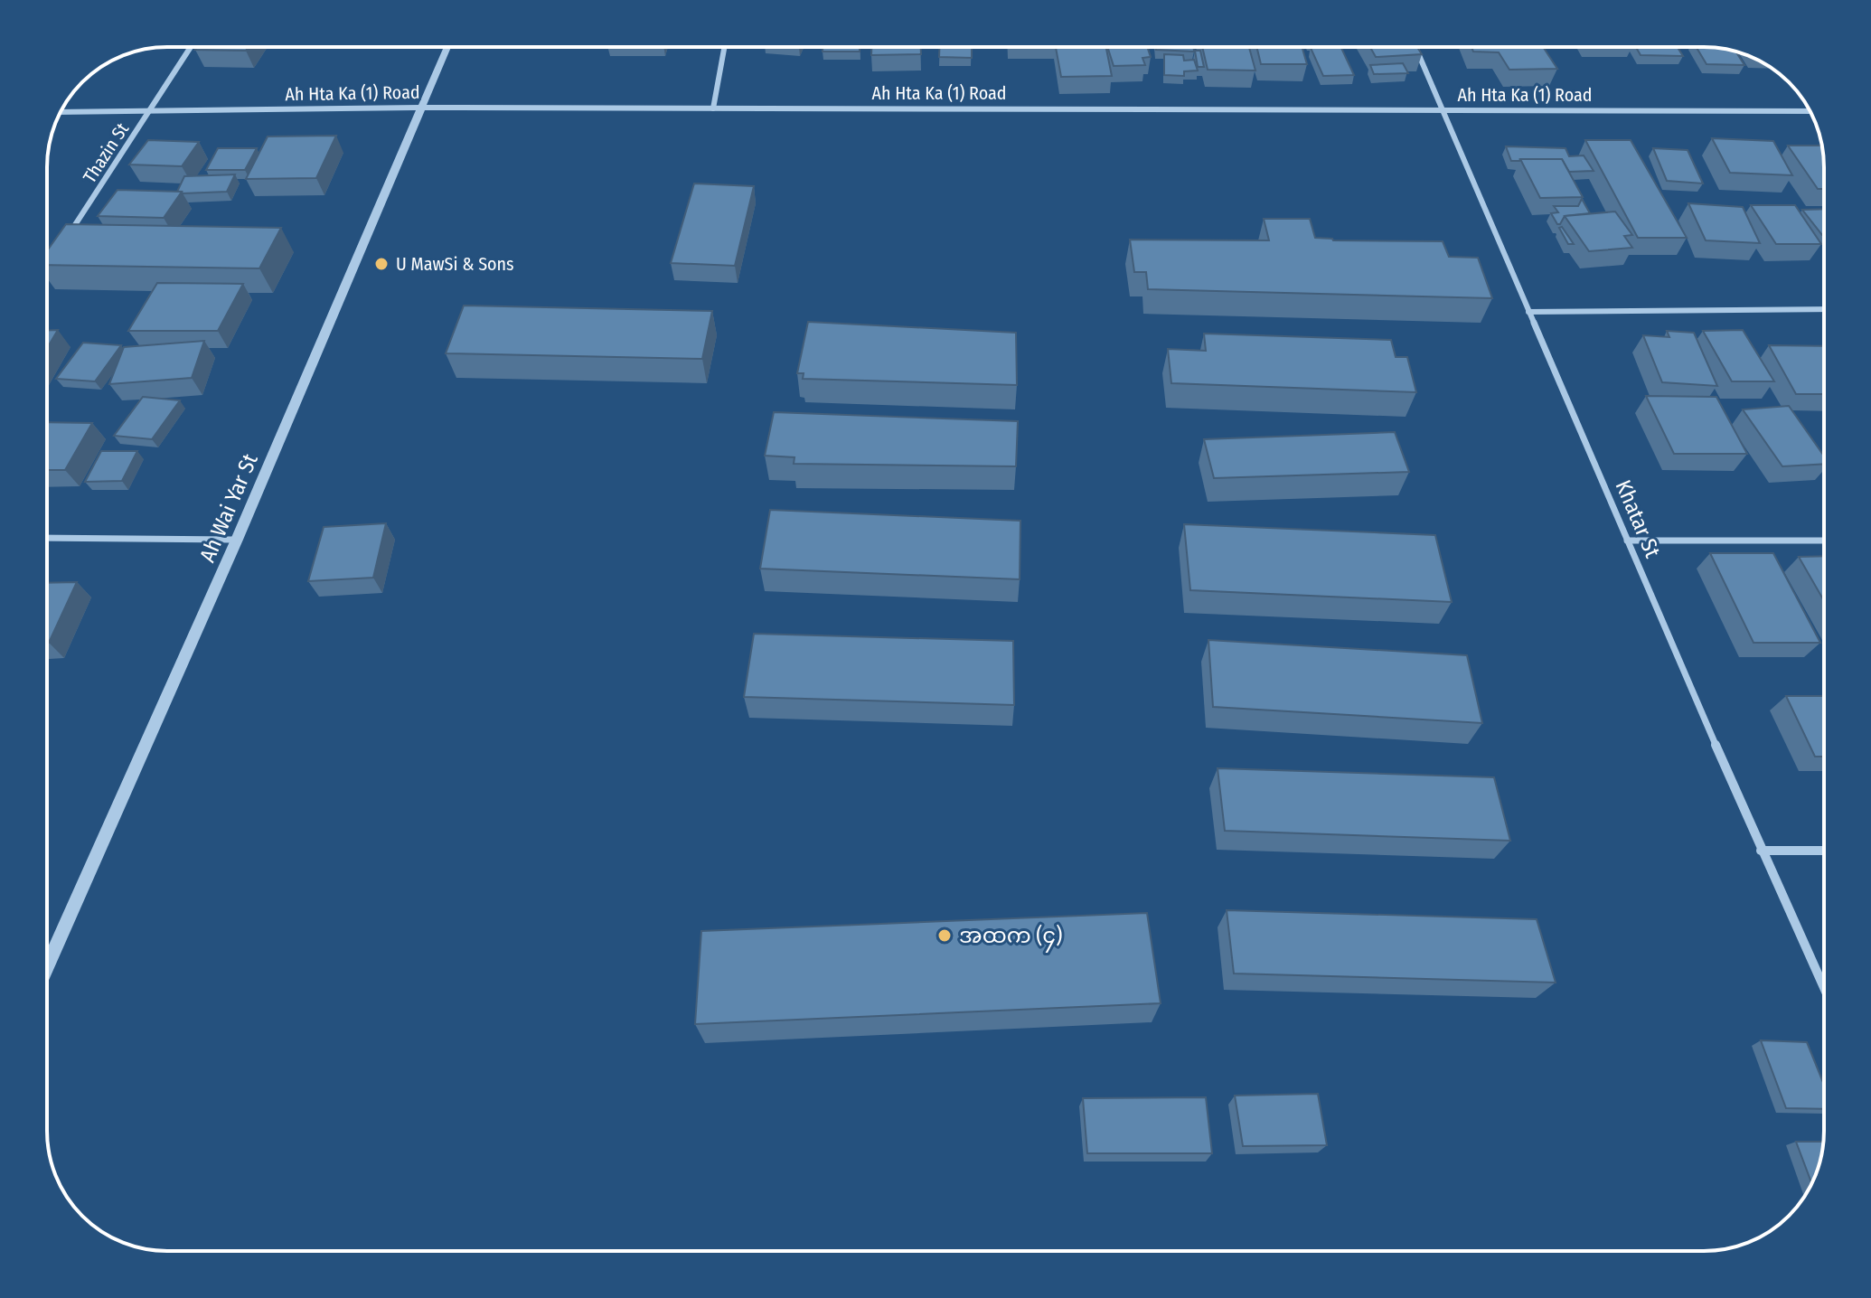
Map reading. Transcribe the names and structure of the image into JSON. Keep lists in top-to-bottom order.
{
  "streets": {
    "street": [
      "Ah Hta Ka (1) Road",
      "Thazin St",
      "Ah Wai Yar St",
      "Khatar St"
    ]
  },
  "crossings": [
    ["Ah Hta Ka (1) Road", "Thazin St"],
    ["Ah Hta Ka (1) Road", "Ah Wai Yar St"],
    ["Ah Hta Ka (1) Road", "Khatar St"]
  ],
  "places": ["U MawSi & Sons", "အထက (၄)"]
}
